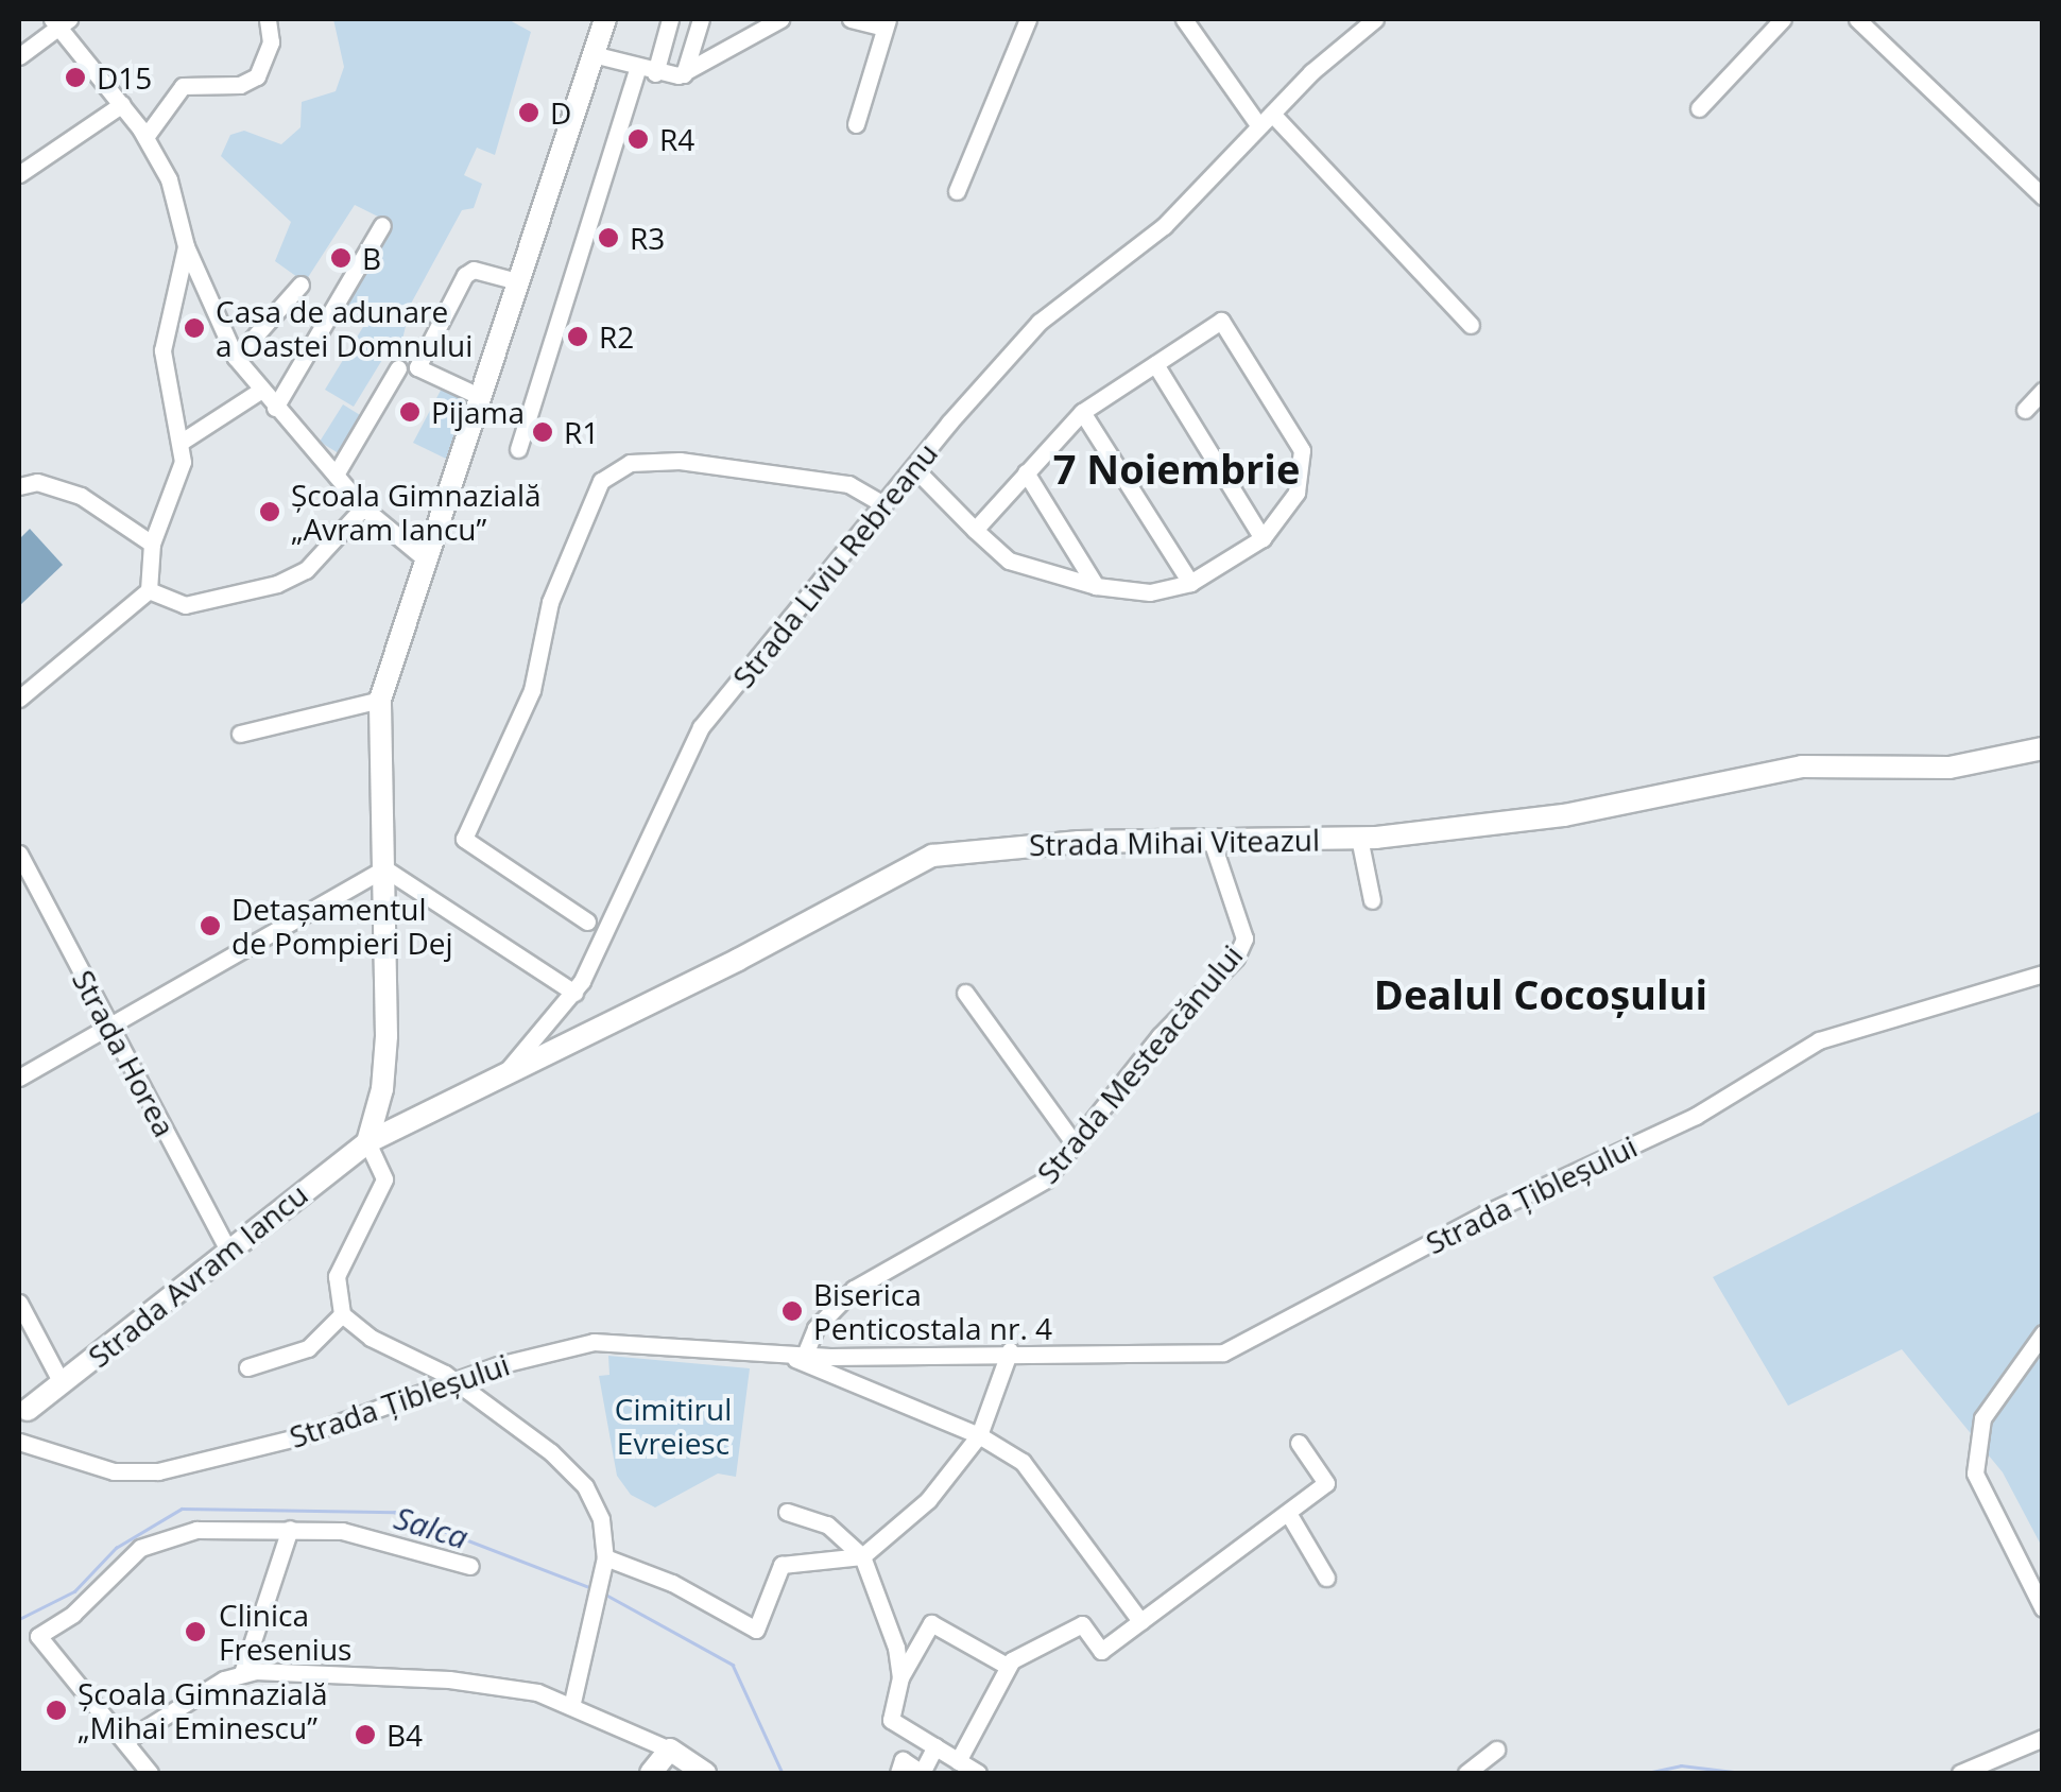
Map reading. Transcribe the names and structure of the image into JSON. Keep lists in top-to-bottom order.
{
  "streets": {
    "main road": ["Strada Mihai Viteazul", "Strada Avram Iancu"],
    "street": [
      "Strada Liviu Rebreanu",
      "Strada Horea",
      "Strada Mesteacănului",
      "Strada Țibleșului"
    ]
  },
  "crossings": [
    ["Strada Liviu Rebreanu", "Strada Mihai Viteazul"],
    ["Strada Mihai Viteazul", "Strada Mesteacănului"],
    ["Strada Mihai Viteazul", "Strada Avram Iancu"],
    ["Strada Horea", "Strada Avram Iancu"],
    ["Strada Mesteacănului", "Strada Țibleșului"]
  ],
  "districts": ["7 Noiembrie", "Dealul Cocoșului"],
  "water": ["Salca"],
  "parks": ["Cimitirul Evreiesc"],
  "places": [
    "D15",
    "D",
    "R4",
    "R3",
    "B",
    "Casa de adunare a Oastei Domnului",
    "R2",
    "Pijama",
    "R1",
    "Școala Gimnazială „Avram Iancu”",
    "Detașamentul de Pompieri Dej",
    "Biserica Penticostala nr. 4",
    "Clinica Fresenius",
    "Școala Gimnazială „Mihai Eminescu”",
    "B4"
  ]
}
